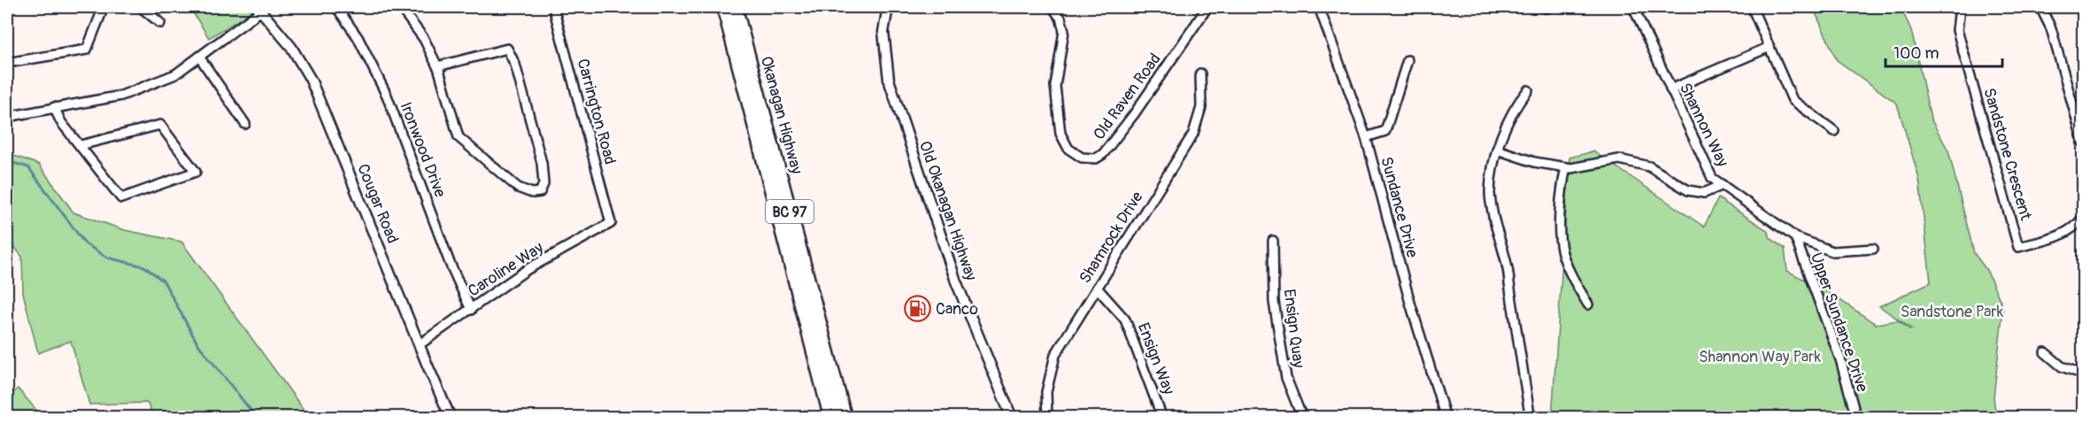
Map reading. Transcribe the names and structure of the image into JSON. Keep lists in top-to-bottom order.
{
  "streets": {
    "highway": ["Okanagan Highway", "BC 97"],
    "street": [
      "Old Raven Road",
      "Carrington Road",
      "Shannon Way",
      "Ironwood Drive",
      "Sandstone Crescent",
      "Cougar Road",
      "Sundance Drive",
      "Old Okanagan Highway",
      "Shamrock Drive",
      "Caroline Way",
      "Upper Sundance Drive",
      "Ensign Quay",
      "Ensign Way"
    ]
  },
  "crossings": [
    ["Carrington Road", "Caroline Way"],
    ["Shannon Way", "Upper Sundance Drive"],
    ["Ironwood Drive", "Caroline Way"],
    ["Cougar Road", "Caroline Way"],
    ["Shamrock Drive", "Ensign Way"]
  ],
  "parks": ["Sandstone Park", "Shannon Way Park"],
  "places": {
    "fuel station": ["Canco"]
  },
  "scale_bar": "100 m"
}
